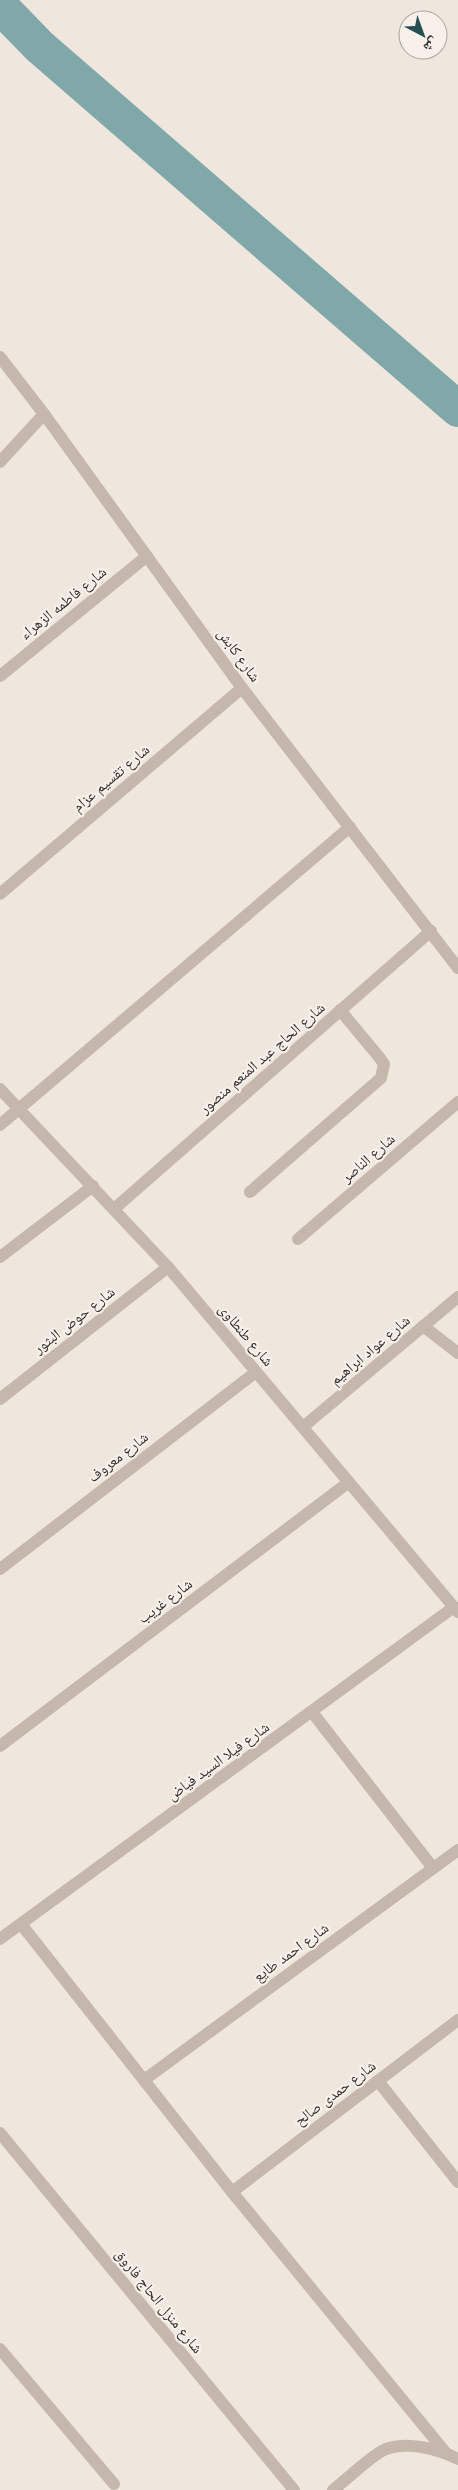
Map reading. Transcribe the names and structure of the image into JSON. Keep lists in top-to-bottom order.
{
  "streets": {
    "street": [
      "شارع فاطمه الزهراء",
      "شارع كابش",
      "شارع تقسيم عزام",
      "شارع الحاج عبد المنعم منصور",
      "شارع الناصر",
      "شارع حوض البثور",
      "شارع طنطاوى",
      "شارع عواد ابراهيم",
      "شارع معروف",
      "شارع غريب",
      "شارع فيلا السيد فياض",
      "شارع احمد طايع",
      "شارع حمدى صالح",
      "شارع منزل الحاج فاروق"
    ]
  },
  "crossings": [
    ["شارع فاطمه الزهراء", "شارع كابش"],
    ["شارع كابش", "شارع تقسيم عزام"],
    ["شارع كابش", "شارع الحاج عبد المنعم منصور"],
    ["شارع الحاج عبد المنعم منصور", "شارع طنطاوى"],
    ["شارع حوض البثور", "شارع طنطاوى"],
    ["شارع طنطاوى", "شارع عواد ابراهيم"],
    ["شارع طنطاوى", "شارع معروف"],
    ["شارع طنطاوى", "شارع غريب"],
    ["شارع طنطاوى", "شارع فيلا السيد فياض"]
  ],
  "north": "bottom right"
}
